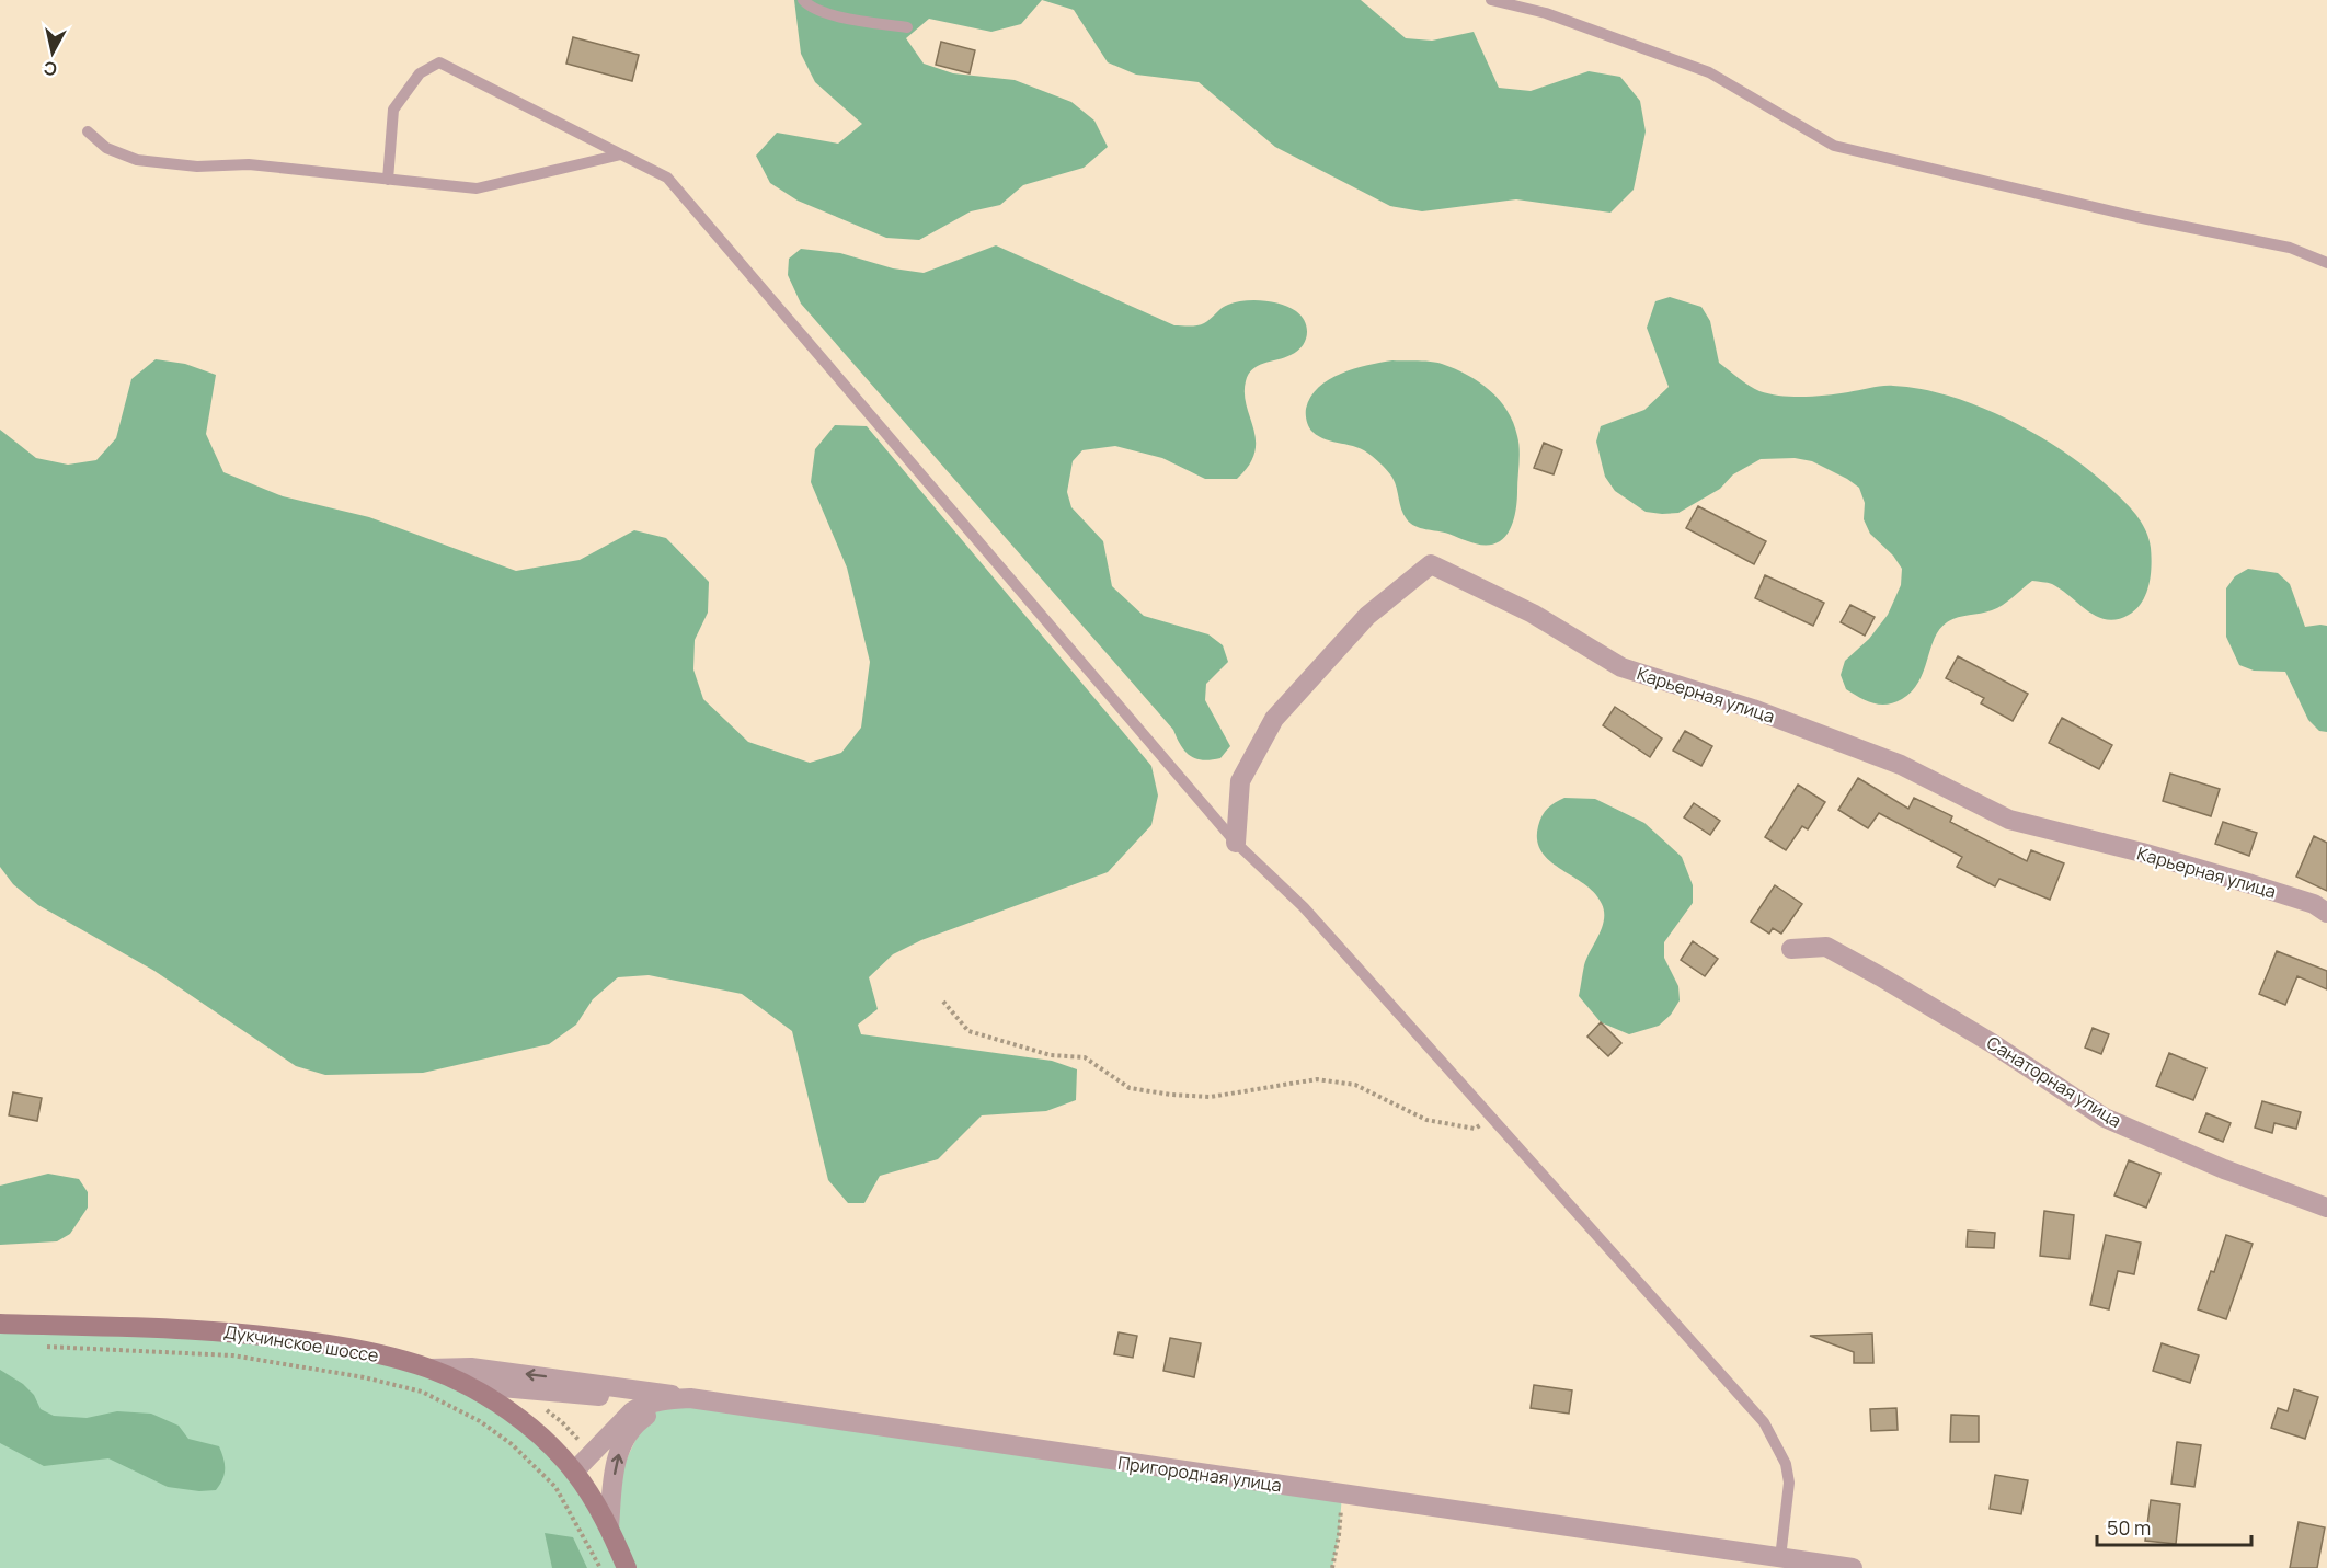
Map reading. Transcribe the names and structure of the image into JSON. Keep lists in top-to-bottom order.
{
  "streets": {
    "street": [
      "Карьерная улица",
      "Санаторная улица",
      "Дукчинское шоссе",
      "Пригородная улица"
    ]
  },
  "crossings": [
    ["Дукчинское шоссе", "Пригородная улица"]
  ],
  "scale_bar": "50 m",
  "north": "bottom"
}
